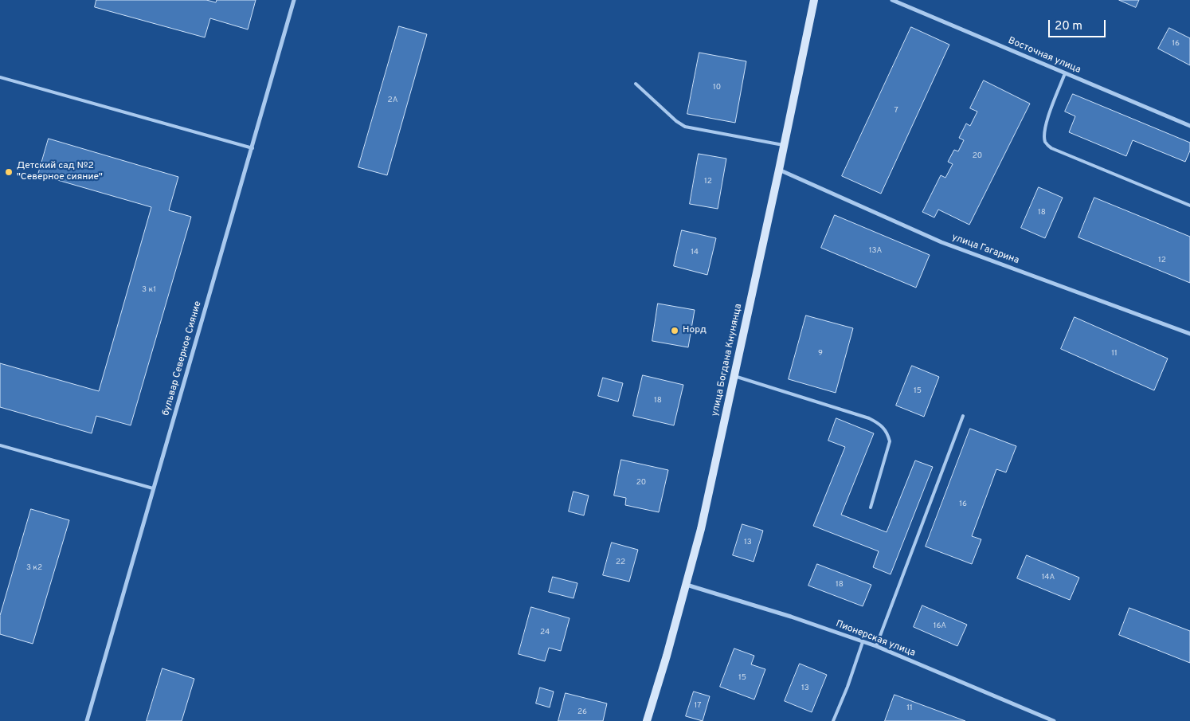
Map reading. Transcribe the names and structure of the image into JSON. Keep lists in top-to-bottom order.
{
  "streets": {
    "main road": ["улица Богдана Кнунянца"],
    "street": [
      "Восточная улица",
      "улица Гагарина",
      "бульвар Северное Сияние",
      "Пионерская улица"
    ]
  },
  "crossings": [
    ["улица Гагарина", "улица Богдана Кнунянца"],
    ["улица Богдана Кнунянца", "Пионерская улица"]
  ],
  "places": ["Детский сад №2 \"Северное сияние\"", "Норд"],
  "house_numbers": [
    "16",
    "10",
    "2А",
    "7",
    "20",
    "12",
    "18",
    "13А",
    "14",
    "12",
    "3 к1",
    "9",
    "11",
    "15",
    "18",
    "20",
    "16",
    "13",
    "22",
    "3 к2",
    "14А",
    "18",
    "16А",
    "24",
    "15",
    "13",
    "17",
    "11",
    "26"
  ],
  "scale_bar": "20 m"
}
